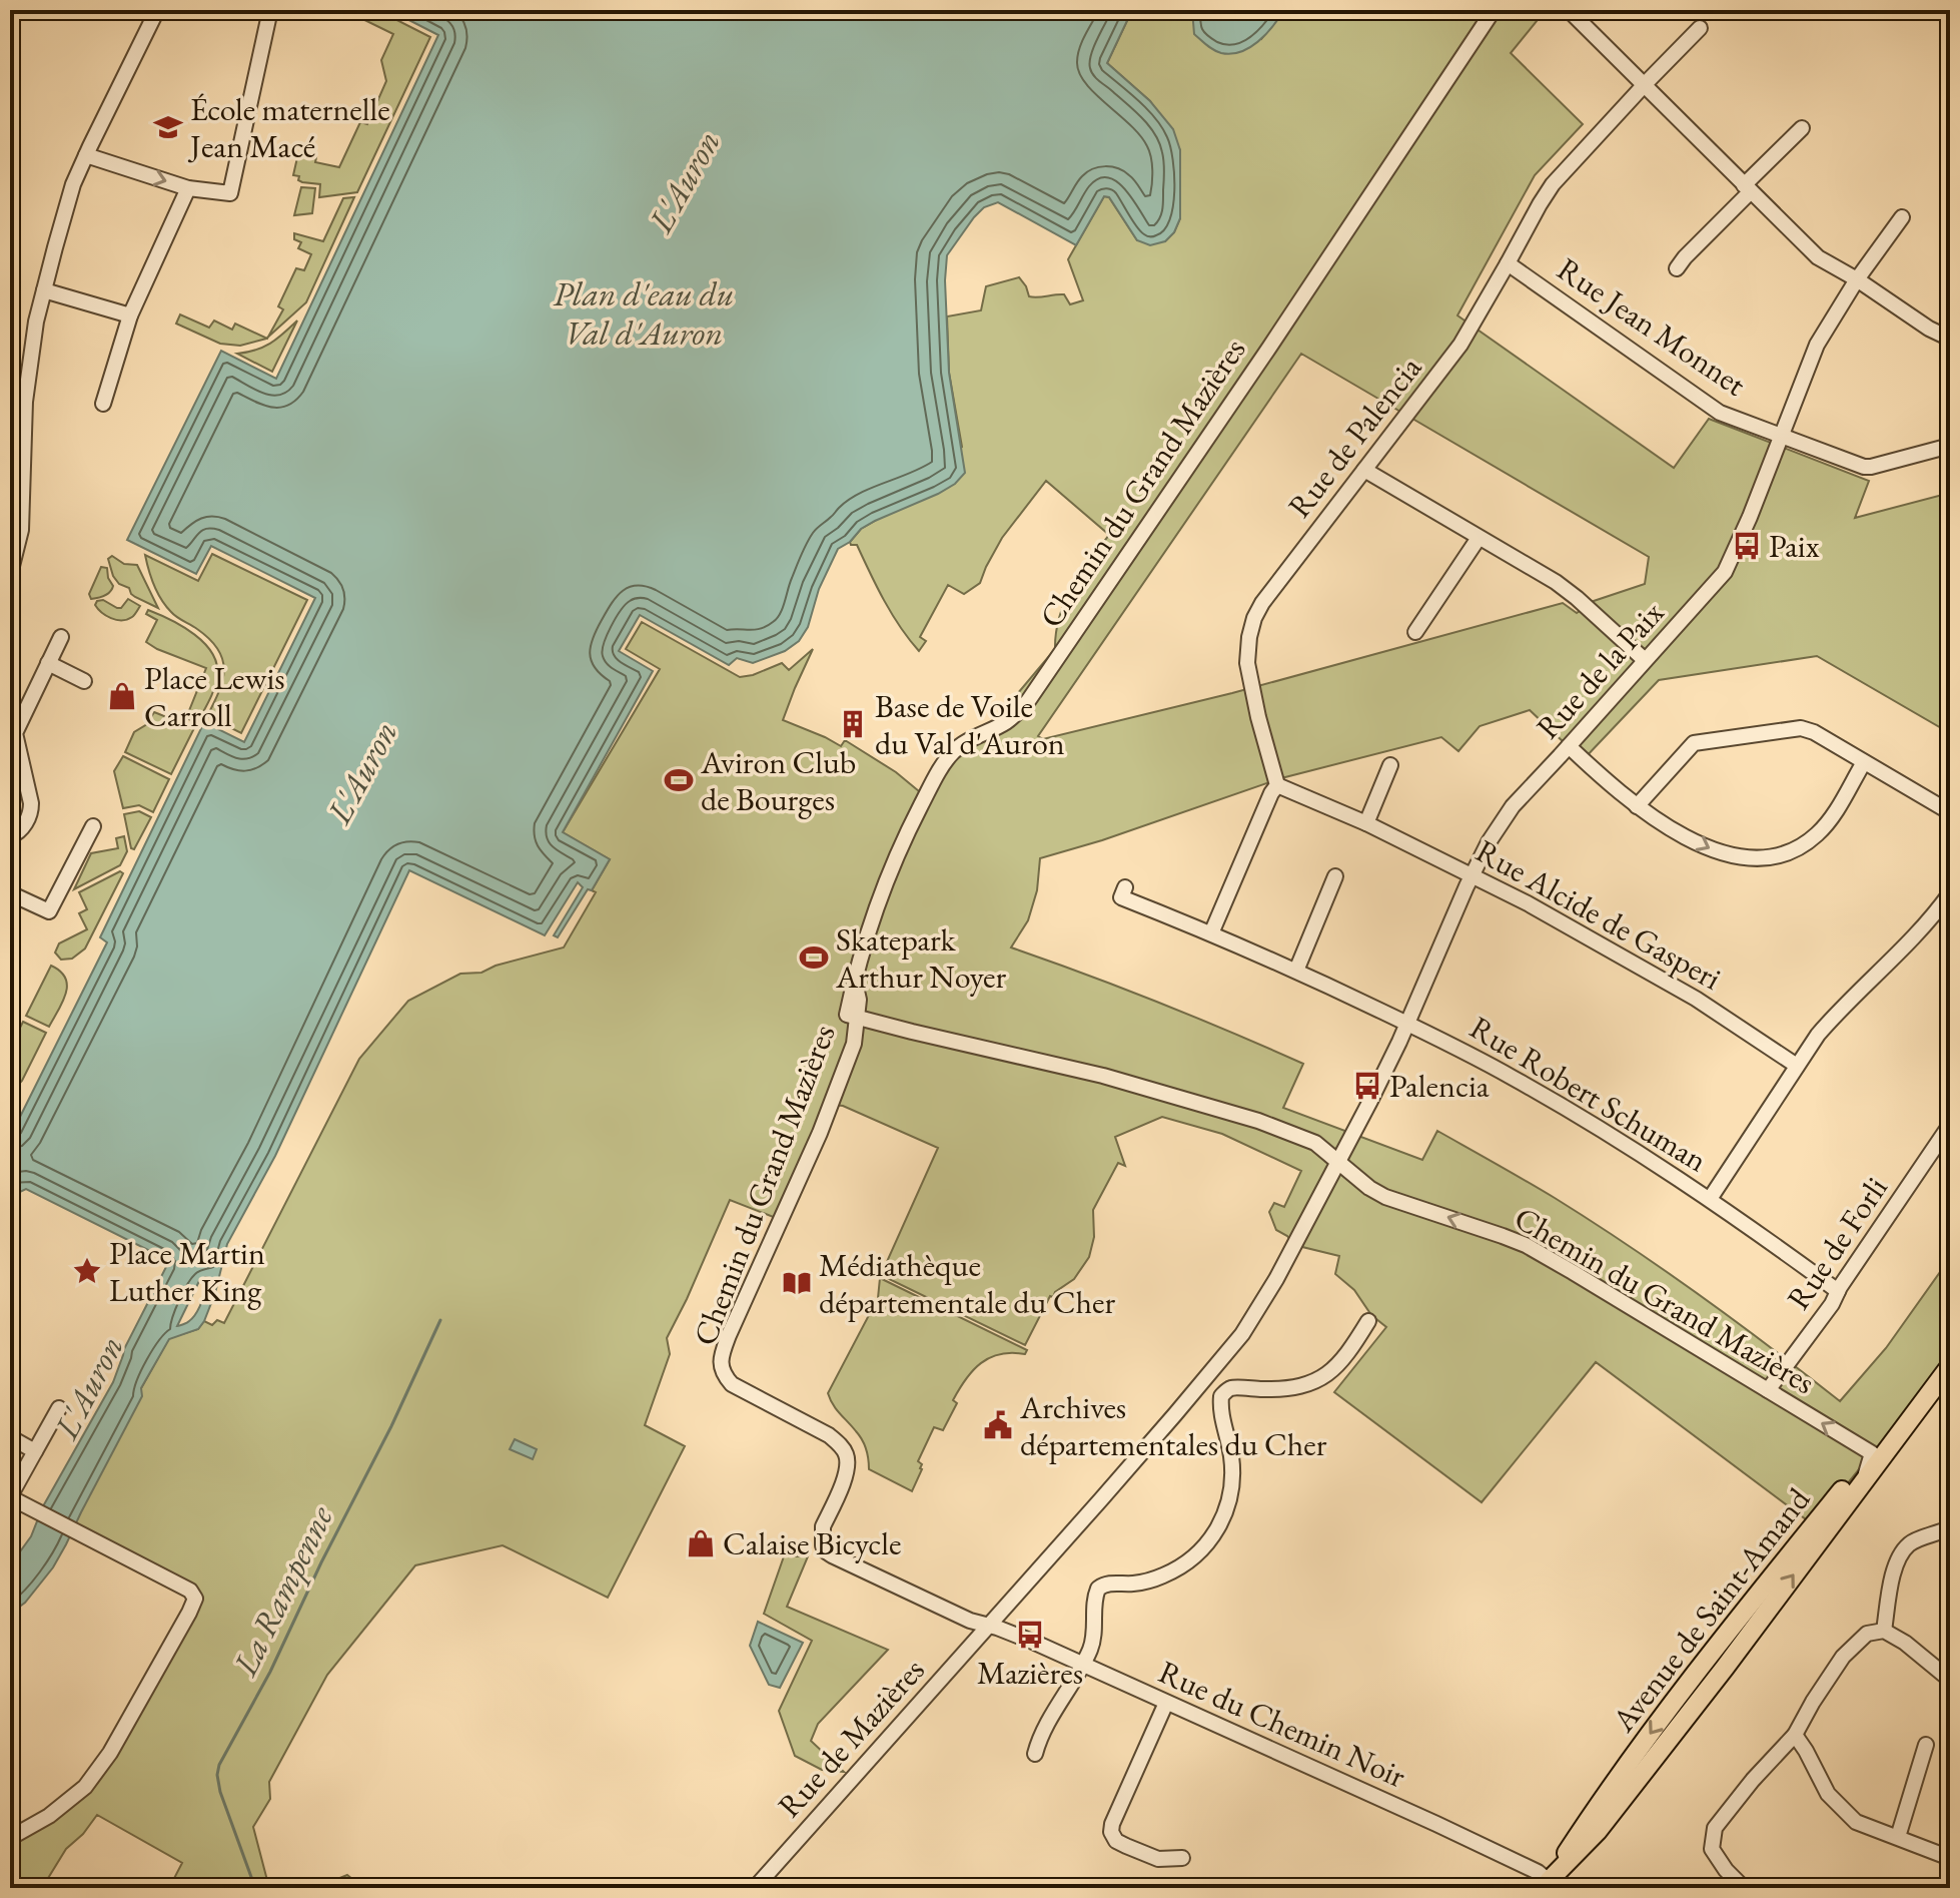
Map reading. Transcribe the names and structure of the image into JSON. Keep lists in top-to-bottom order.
{
  "streets": {
    "main road": ["Avenue de Saint-Amand"],
    "street": [
      "Rue Jean Monnet",
      "Rue de Palencia",
      "Chemin du Grand Mazières",
      "Rue de la Paix",
      "Rue Alcide de Gasperi",
      "Rue Robert Schuman",
      "Rue de Forli",
      "Rue du Chemin Noir",
      "Rue de Mazières"
    ]
  },
  "crossings": [
    ["Rue Jean Monnet", "Rue de Palencia"],
    ["Rue Jean Monnet", "Rue de la Paix"],
    ["Rue de Palencia", "Rue Alcide de Gasperi"],
    ["Chemin du Grand Mazières", "Rue de la Paix"],
    ["Chemin du Grand Mazières", "Rue de Forli"],
    ["Chemin du Grand Mazières", "Avenue de Saint-Amand"],
    ["Chemin du Grand Mazières", "Rue du Chemin Noir"],
    ["Chemin du Grand Mazières", "Rue de Mazières"],
    ["Rue de la Paix", "Rue Alcide de Gasperi"],
    ["Rue de la Paix", "Rue Robert Schuman"],
    ["Rue de la Paix", "Rue de Mazières"],
    ["Rue Robert Schuman", "Rue de Forli"],
    ["Avenue de Saint-Amand", "Rue du Chemin Noir"],
    ["Rue du Chemin Noir", "Rue de Mazières"]
  ],
  "water": ["L'Auron", "Plan d'eau du Val d'Auron", "La Rampenne"],
  "places": {
    "school or university": ["École maternelle Jean Macé"],
    "bus stop": ["Paix", "Palencia", "Mazières"],
    "shop": ["Place Lewis Carroll", "Calaise Bicycle"],
    "building": ["Base de Voile du Val d'Auron"],
    "sports": ["Aviron Club de Bourges", "Skatepark Arthur Noyer"],
    "place": ["Place Martin Luther King"],
    "library": ["Médiathèque départementale du Cher"],
    "public building": ["Archives départementales du Cher"]
  }
}
